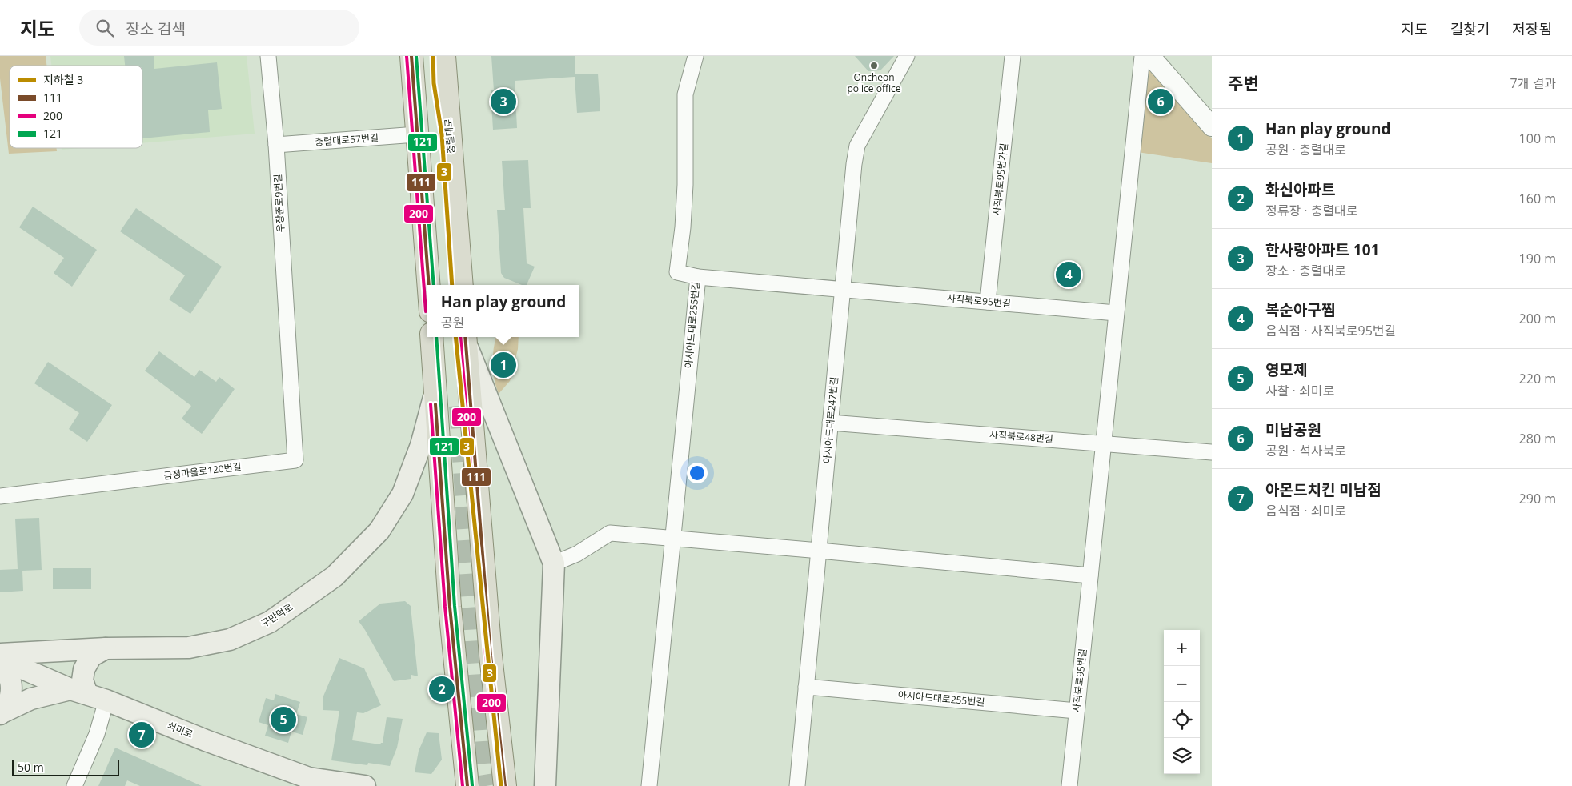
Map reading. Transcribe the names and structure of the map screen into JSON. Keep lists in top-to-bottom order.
{
  "streets": {
    "main road": ["충렬대로", "구만덕로", "쇠미로"],
    "street": [
      "충렬대로57번길",
      "사직북로95번가길",
      "우장춘로9번길",
      "사직북로95번길",
      "아시아드대로255번길",
      "아시아드대로247번길",
      "사직북로48번길",
      "금정마을로120번길"
    ]
  },
  "crossings": [
    ["충렬대로57번길", "우장춘로9번길"],
    ["사직북로95번가길", "사직북로95번길"],
    ["우장춘로9번길", "금정마을로120번길"],
    ["사직북로95번길", "아시아드대로255번길"],
    ["사직북로95번길", "아시아드대로247번길"],
    ["사직북로95번길", "사직북로48번길"],
    ["아시아드대로255번길", "아시아드대로247번길"],
    ["아시아드대로247번길", "사직북로48번길"]
  ],
  "places": ["Oncheon police office"],
  "lines": [
    "metro line 3",
    "transit line 111",
    "transit line 200",
    "transit line 121"
  ],
  "legend": [
    "지하철 3",
    "111",
    "200",
    "121"
  ],
  "scale_bar": "50 m",
  "page": {
    "header": "지도",
    "search": "장소 검색",
    "nav": ["지도", "길찾기", "저장됨"],
    "heading": ["주변", "7개 결과"],
    "pins": [
      "3",
      "6",
      "4",
      "1",
      "2",
      "5",
      "7"
    ],
    "list": [
      {
        "mark": "1",
        "name": "Han play ground",
        "note": "공원 · 충렬대로",
        "value": "100 m"
      },
      {
        "mark": "2",
        "name": "화신아파트",
        "note": "정류장 · 충렬대로",
        "value": "160 m"
      },
      {
        "mark": "3",
        "name": "한사랑아파트 101",
        "note": "장소 · 충렬대로",
        "value": "190 m"
      },
      {
        "mark": "4",
        "name": "복순아구찜",
        "note": "음식점 · 사직북로95번길",
        "value": "200 m"
      },
      {
        "mark": "5",
        "name": "영모제",
        "note": "사찰 · 쇠미로",
        "value": "220 m"
      },
      {
        "mark": "6",
        "name": "미남공원",
        "note": "공원 · 석사북로",
        "value": "280 m"
      },
      {
        "mark": "7",
        "name": "아몬드치킨 미남점",
        "note": "음식점 · 쇠미로",
        "value": "290 m"
      }
    ],
    "popup": ["Han play ground", "공원"],
    "map_buttons": ["+", "−"],
    "scale": "50 m"
  }
}
